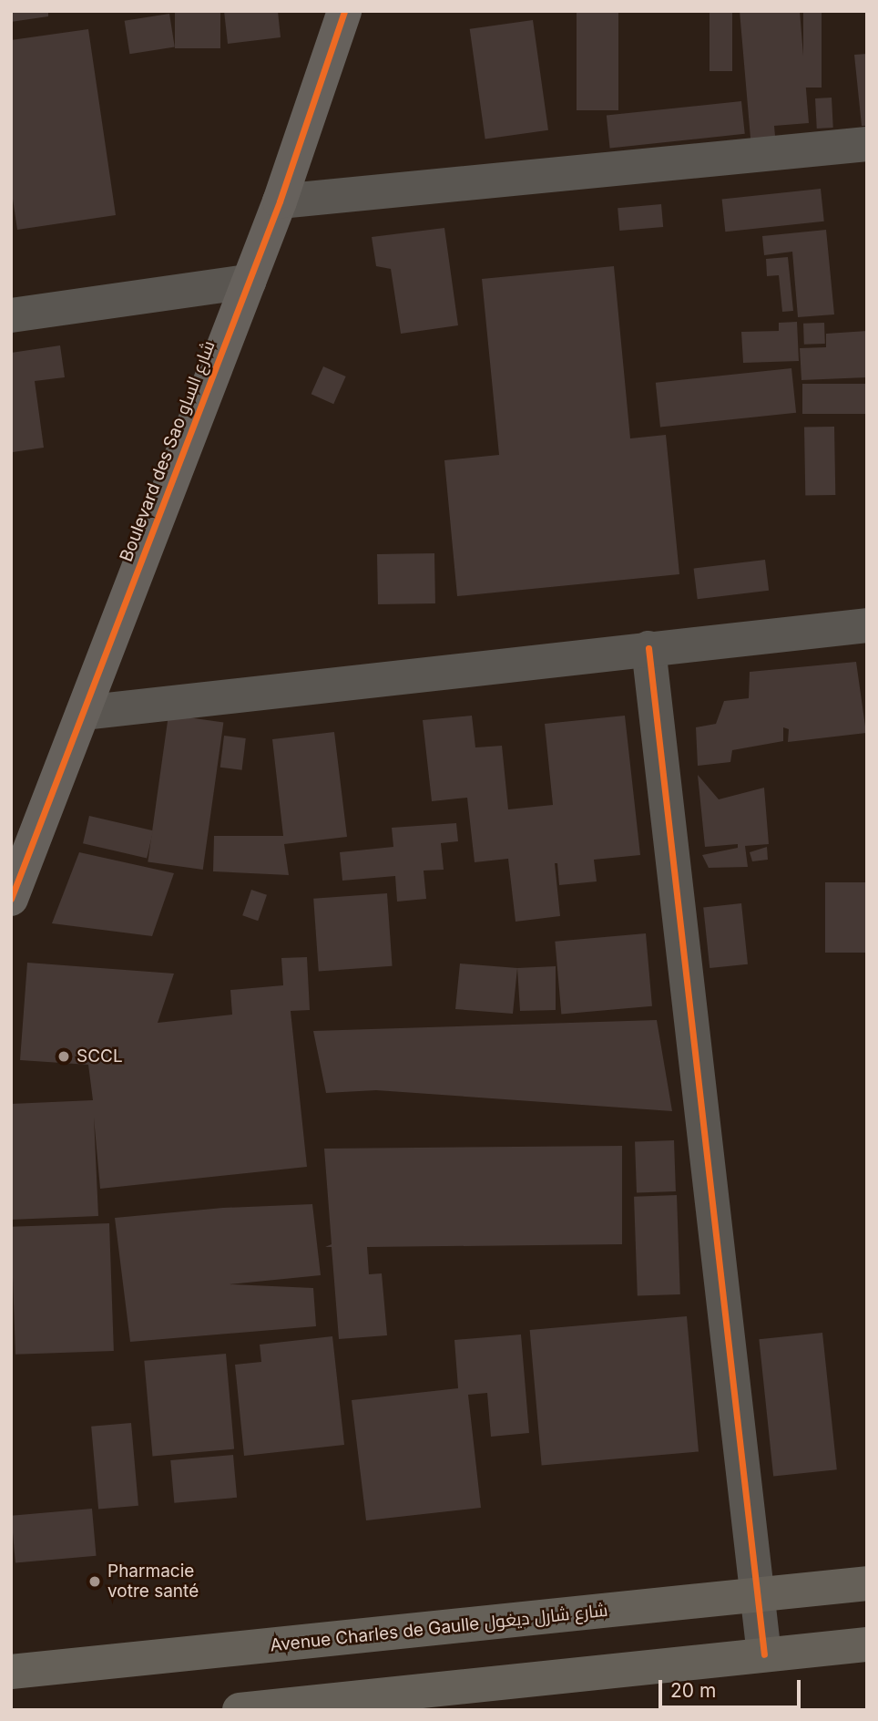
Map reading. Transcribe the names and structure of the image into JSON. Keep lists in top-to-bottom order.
{
  "streets": {
    "main road": ["Avenue Charles de Gaulle شارع شارل ديغول"],
    "street": ["Boulevard des Sao شارع الساو"]
  },
  "places": ["SCCL", "Pharmacie votre santé"],
  "scale_bar": "20 m"
}
